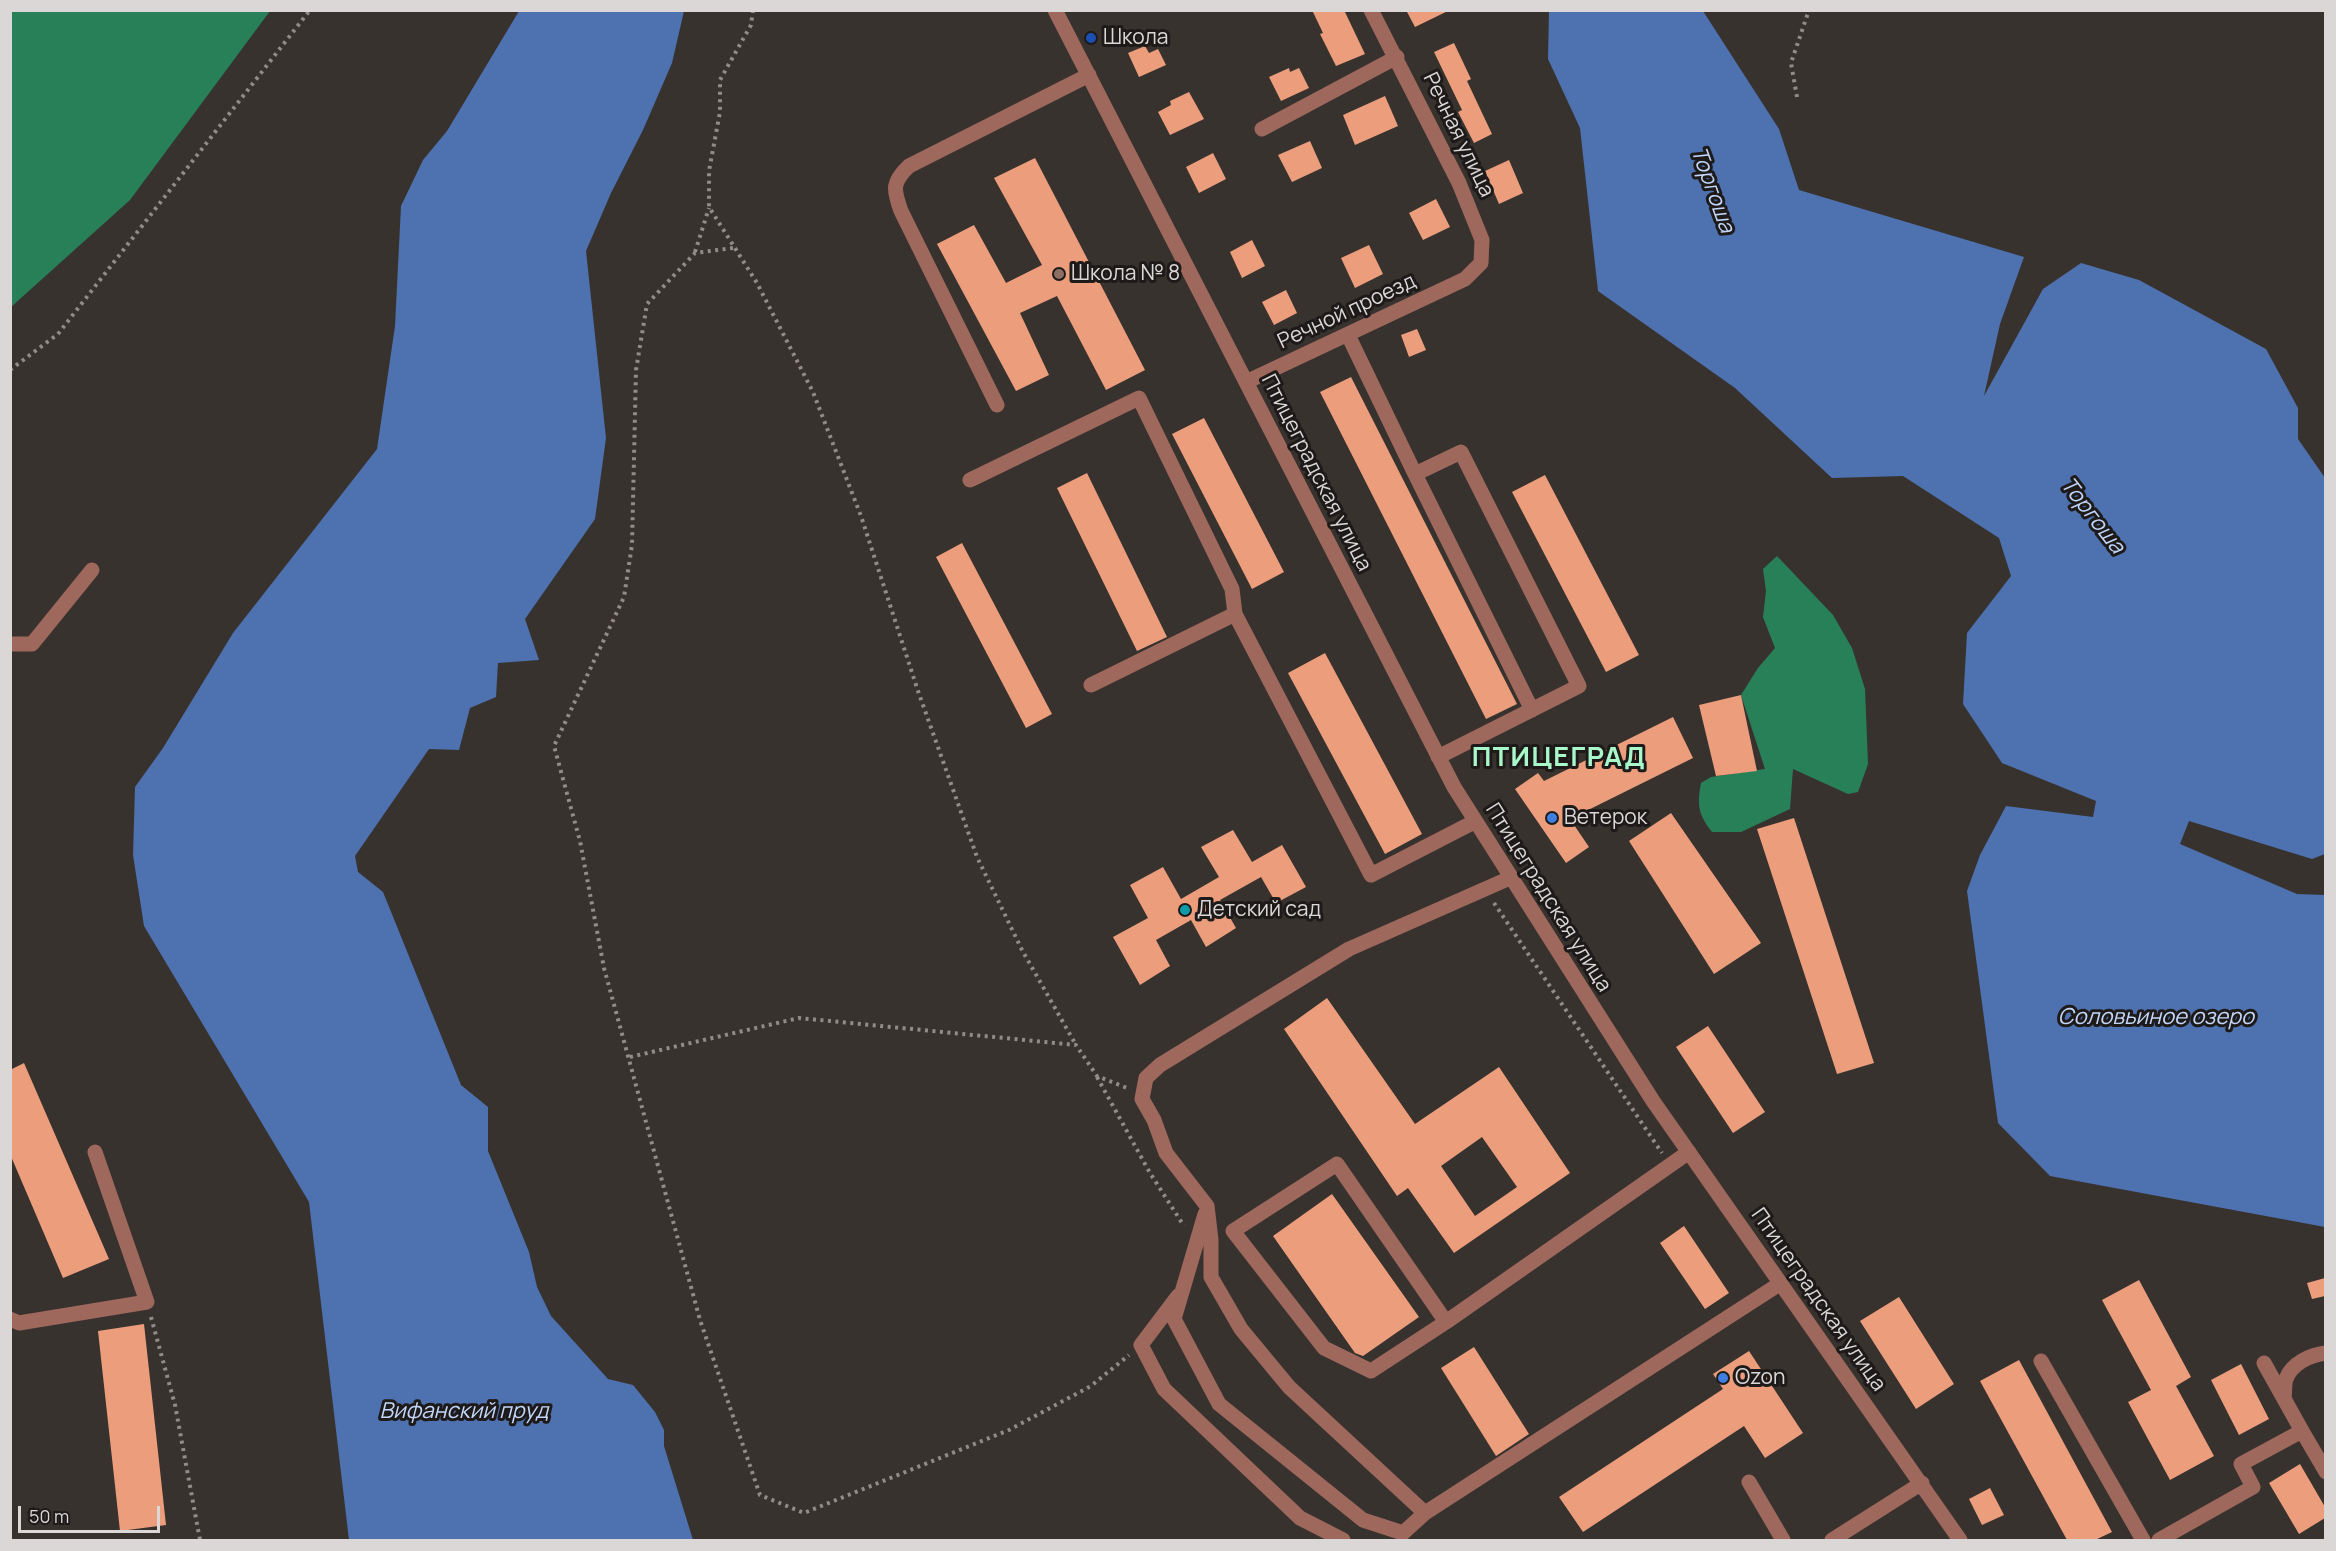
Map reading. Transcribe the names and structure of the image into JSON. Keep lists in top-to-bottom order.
{
  "streets": {
    "street": ["Речная улица", "Речной проезд", "Птицеградская улица"]
  },
  "crossings": [
    ["Речная улица", "Речной проезд"],
    ["Речной проезд", "Птицеградская улица"]
  ],
  "districts": ["ПТИЦЕГРАД"],
  "water": ["Торгоша", "Соловьиное озеро", "Вифанский пруд"],
  "places": [
    "Школа",
    "Школа № 8",
    "Ветерок",
    "Детский сад",
    "Ozon"
  ],
  "scale_bar": "50 m"
}
